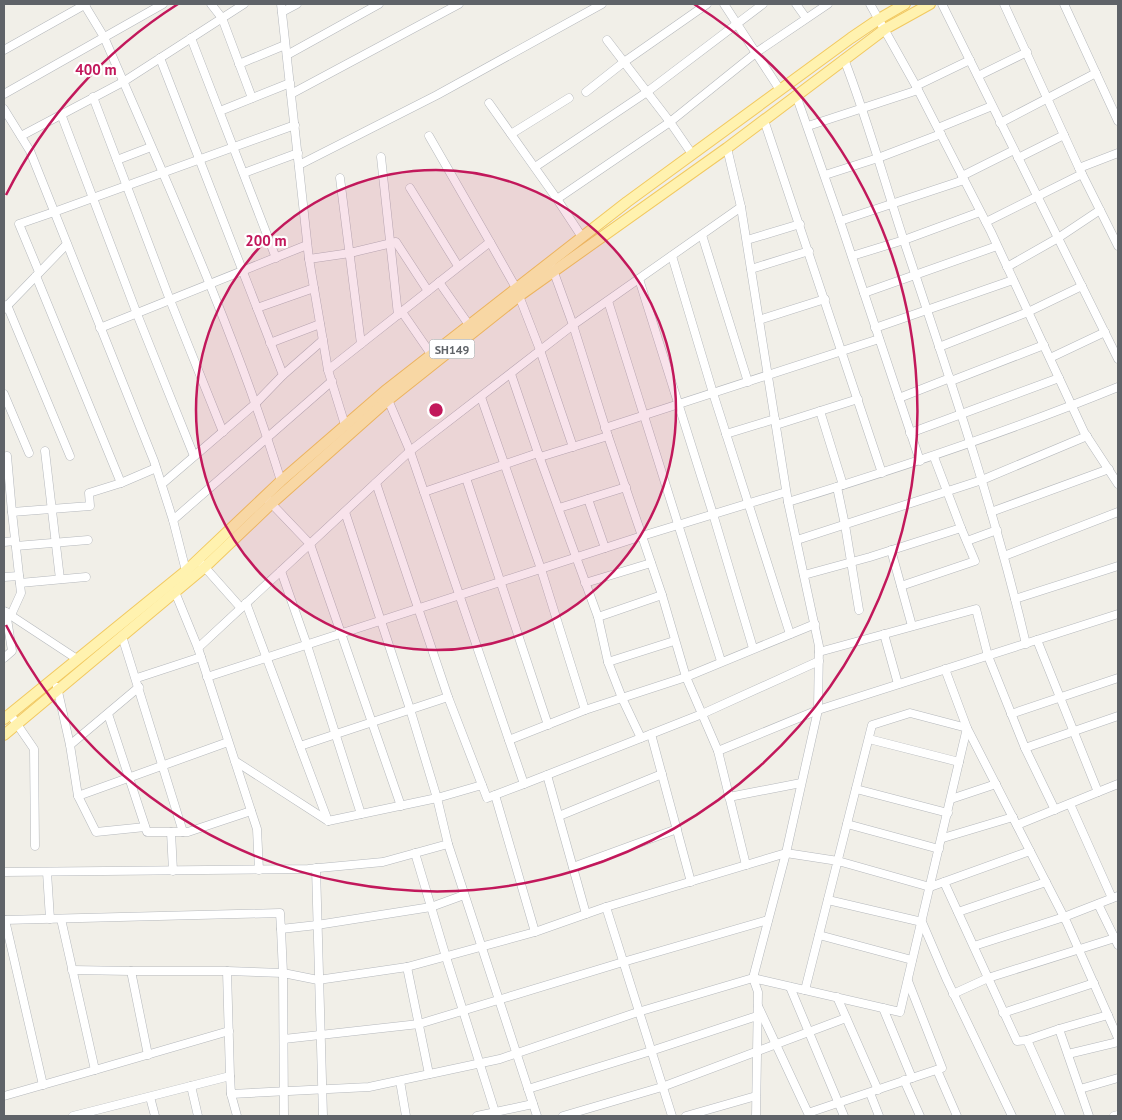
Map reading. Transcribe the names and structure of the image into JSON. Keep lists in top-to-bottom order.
{
  "streets": {
    "main road": ["SH149"]
  },
  "rings": ["400 m", "200 m"]
}
